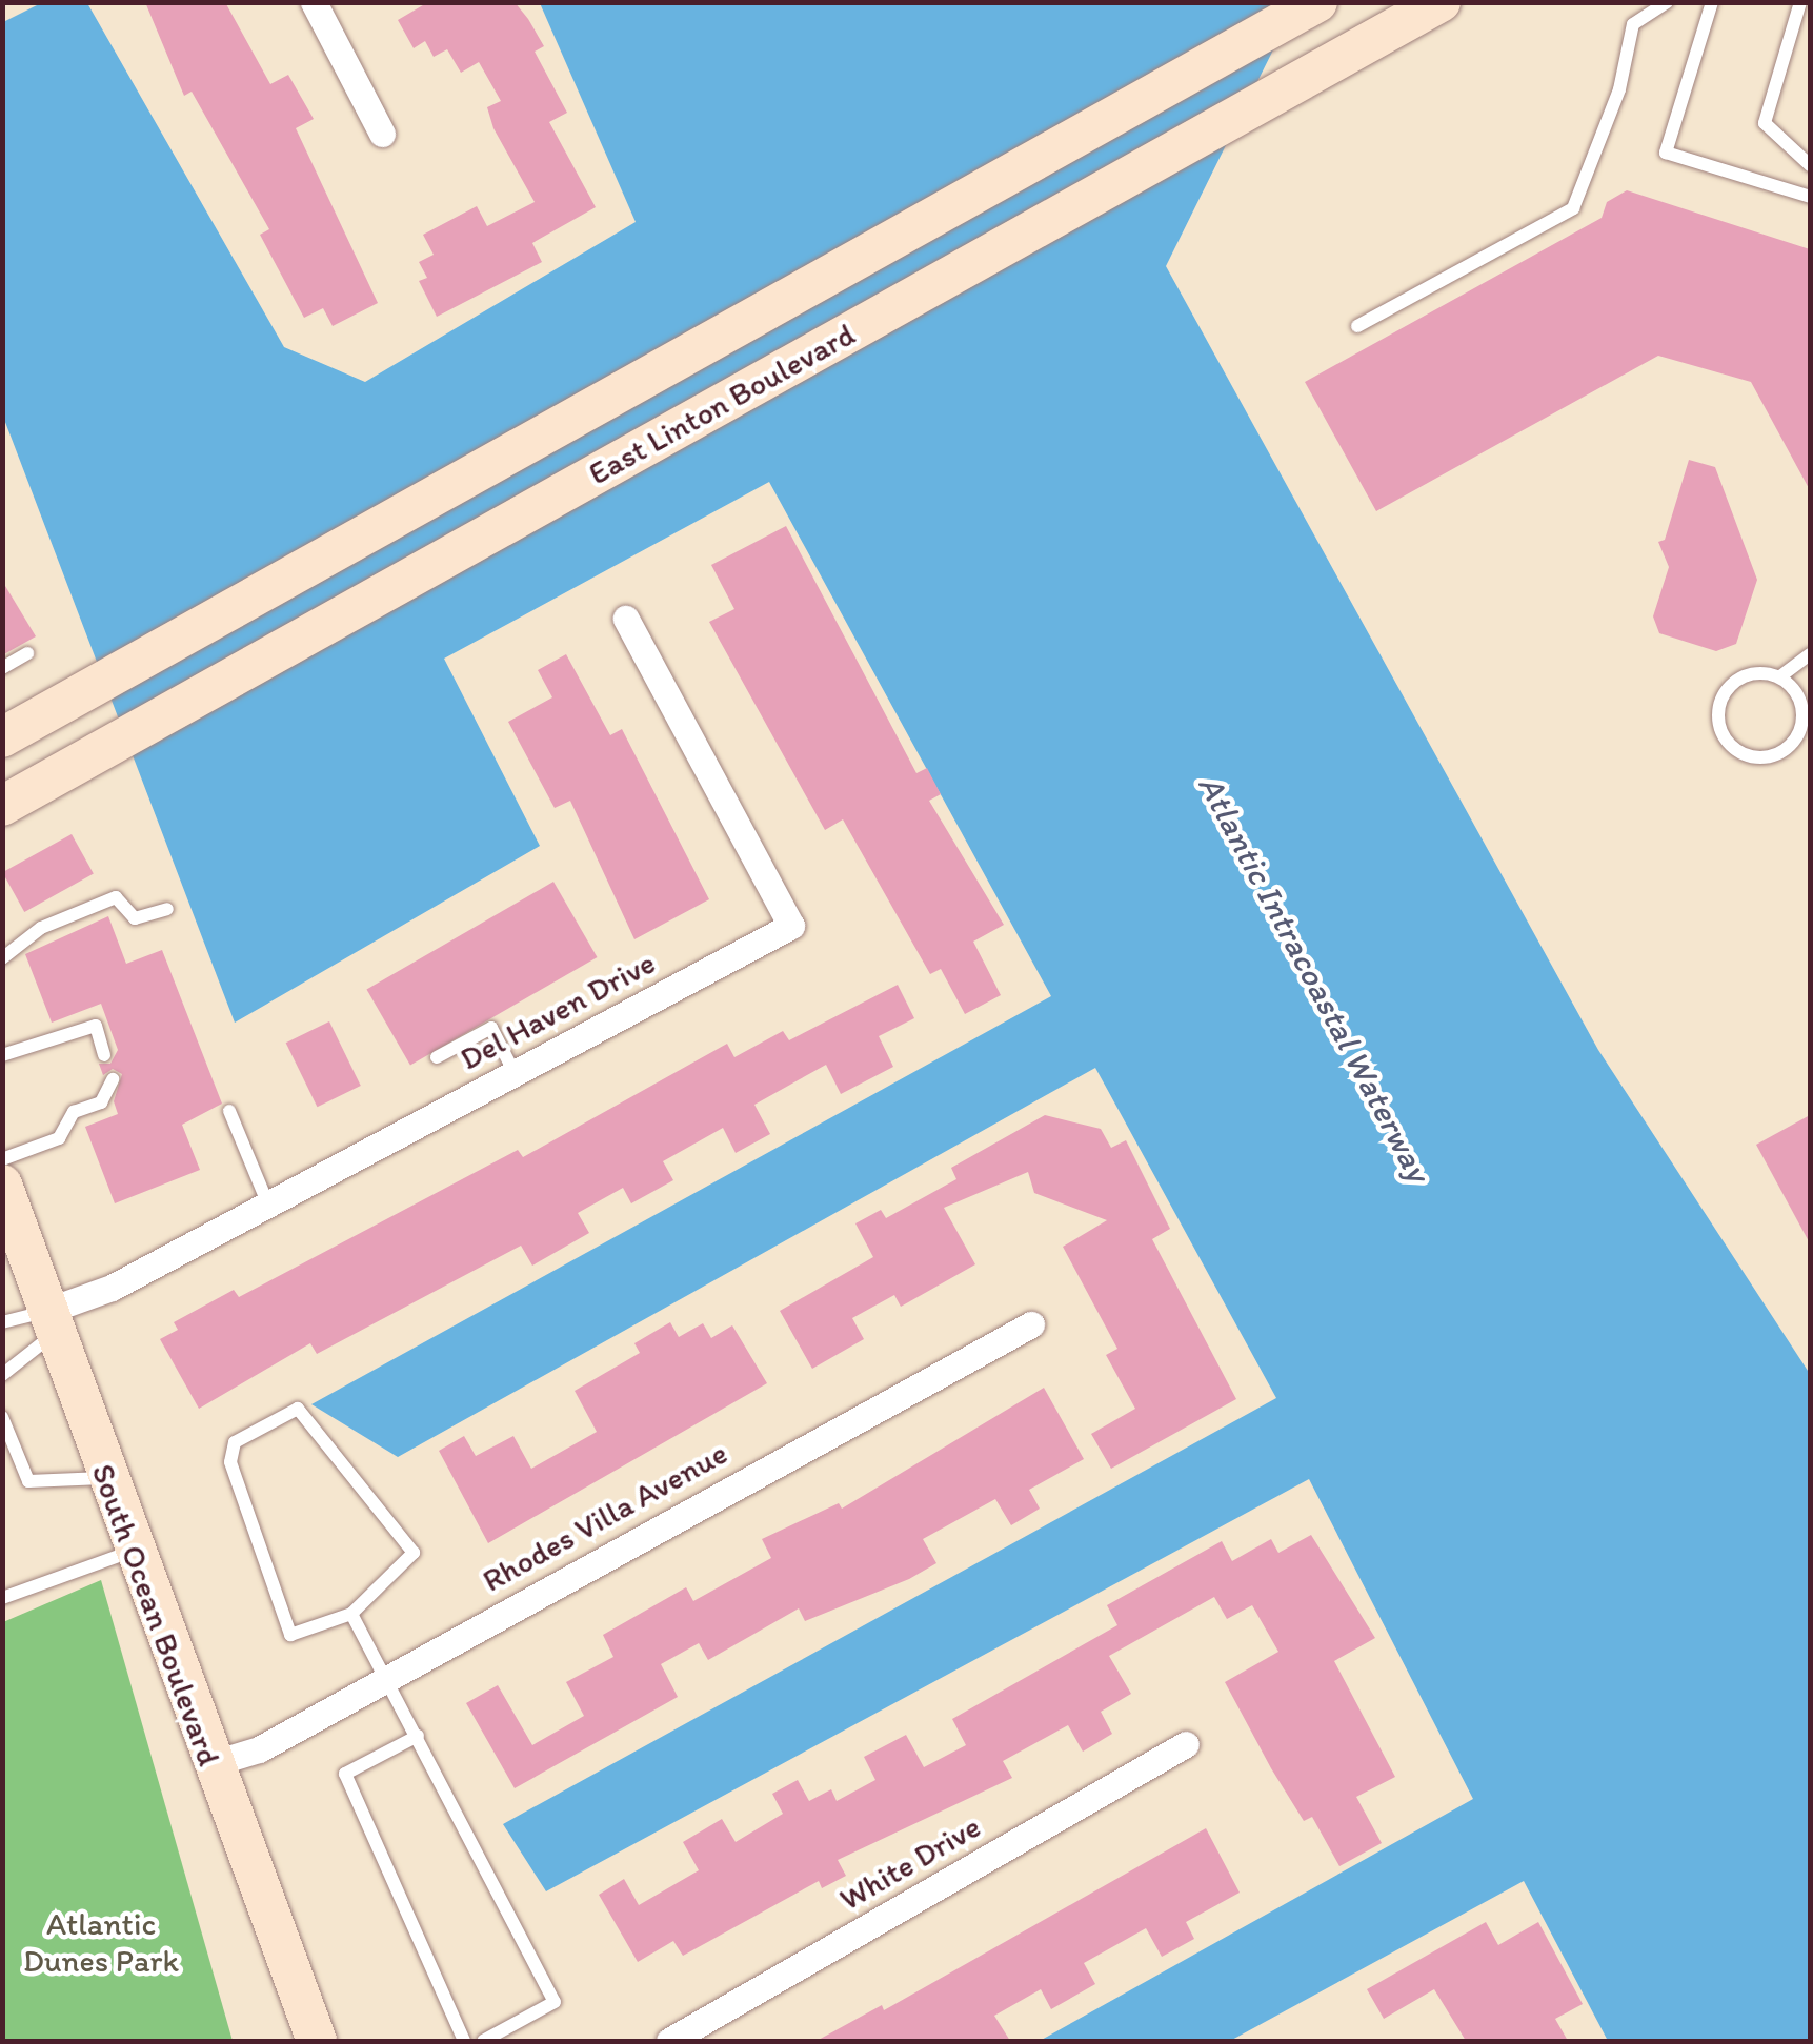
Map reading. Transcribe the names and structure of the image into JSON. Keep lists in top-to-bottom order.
{
  "streets": {
    "main road": ["East Linton Boulevard", "South Ocean Boulevard"],
    "street": ["Del Haven Drive", "Rhodes Villa Avenue", "White Drive"]
  },
  "crossings": [
    ["Del Haven Drive", "South Ocean Boulevard"],
    ["Rhodes Villa Avenue", "South Ocean Boulevard"]
  ],
  "water": ["Atlantic Intracoastal Waterway"],
  "parks": ["Atlantic Dunes Park"]
}
